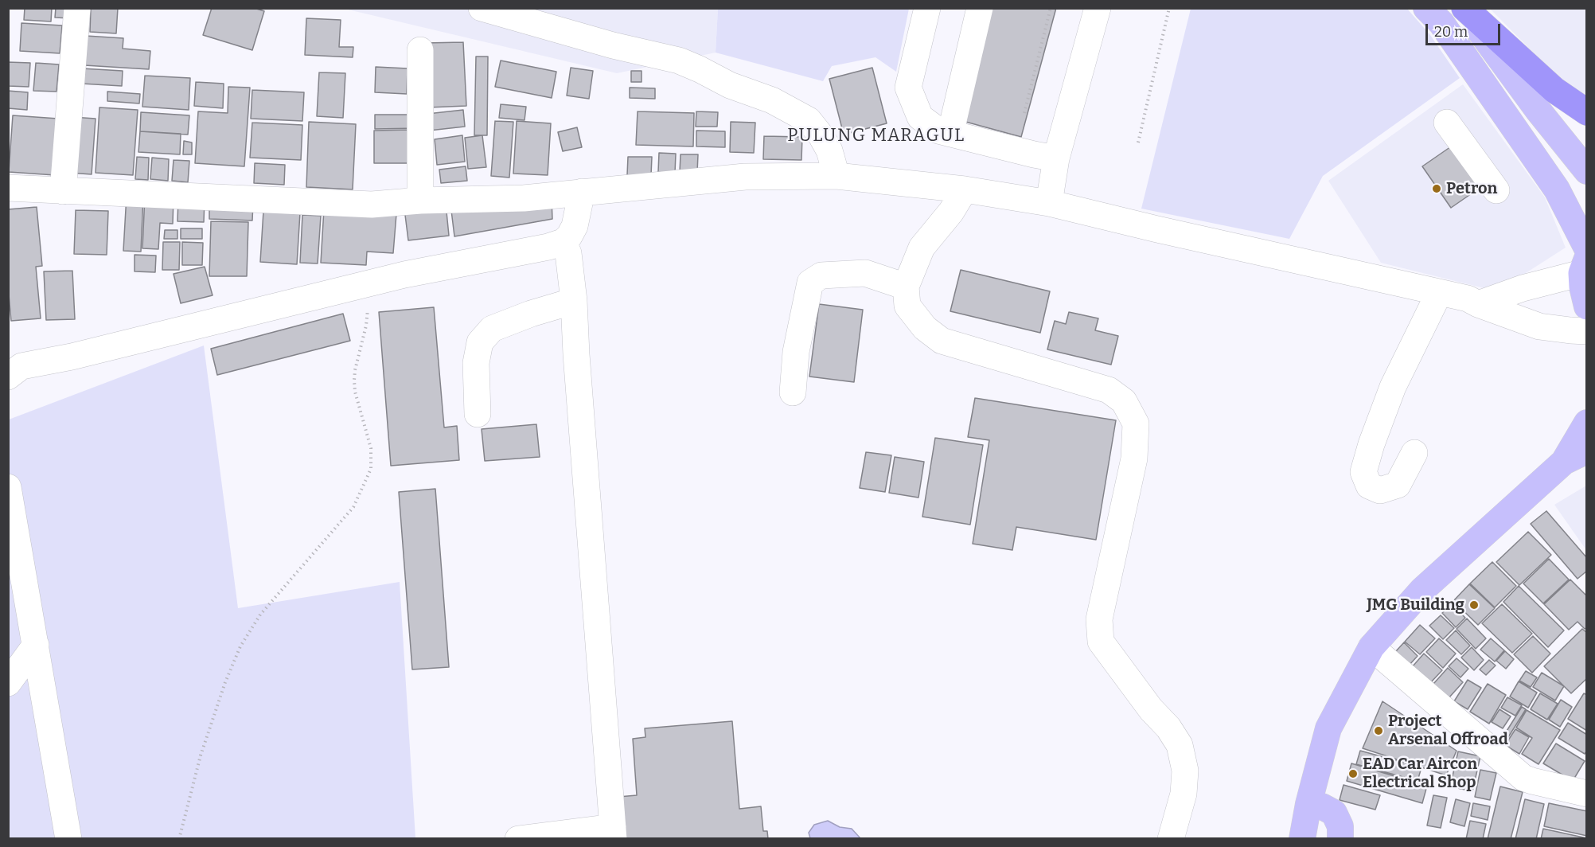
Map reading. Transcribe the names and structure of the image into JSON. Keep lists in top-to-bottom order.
{
  "districts": ["PULUNG MARAGUL"],
  "places": [
    "Petron",
    "JMG Building",
    "Project Arsenal Offroad",
    "EAD Car Aircon Electrical Shop"
  ],
  "scale_bar": "20 m"
}
